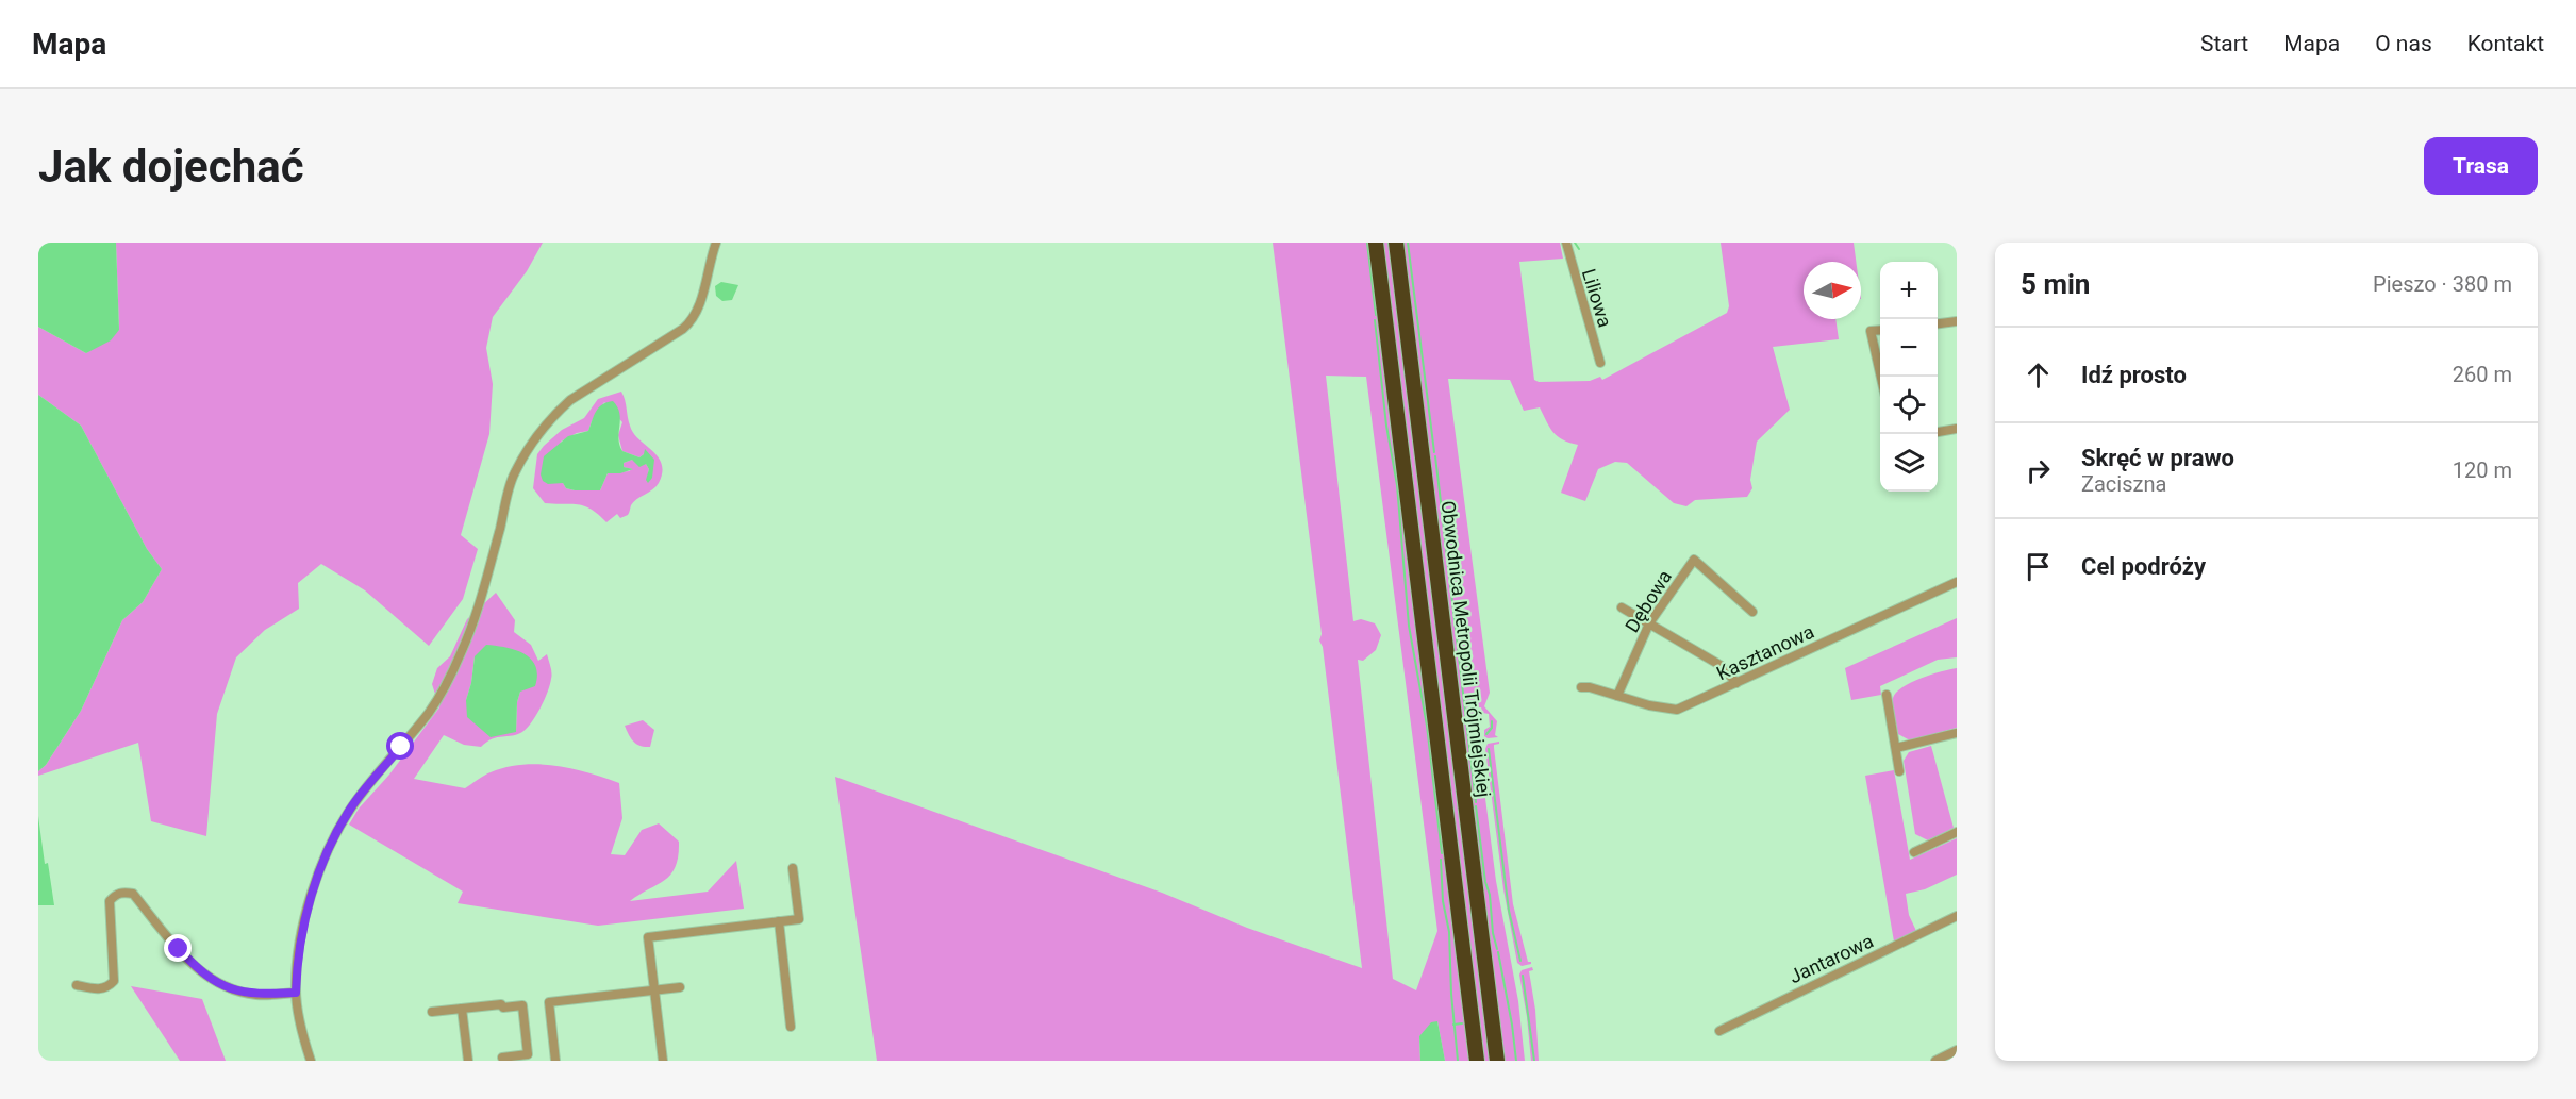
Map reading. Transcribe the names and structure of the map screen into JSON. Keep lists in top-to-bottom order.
{
  "streets": {
    "highway": ["Obwodnica Metropolii Trójmiejskiej"],
    "street": [
      "Liliowa",
      "Dębowa",
      "Kasztanowa",
      "Jantarowa"
    ]
  },
  "crossings": [
    ["Dębowa", "Kasztanowa"]
  ],
  "north": "right",
  "page": {
    "header": "Mapa",
    "nav": [
      "Start",
      "Mapa",
      "O nas",
      "Kontakt"
    ],
    "buttons": "Trasa",
    "title": "Jak dojechać",
    "heading": ["5 min", "Pieszo · 380 m"],
    "map_buttons": ["+", "−"],
    "list": [
      ["Idź prosto", "260 m"],
      ["Skręć w prawo", "Zaciszna", "120 m"],
      "Cel podróży"
    ]
  }
}
